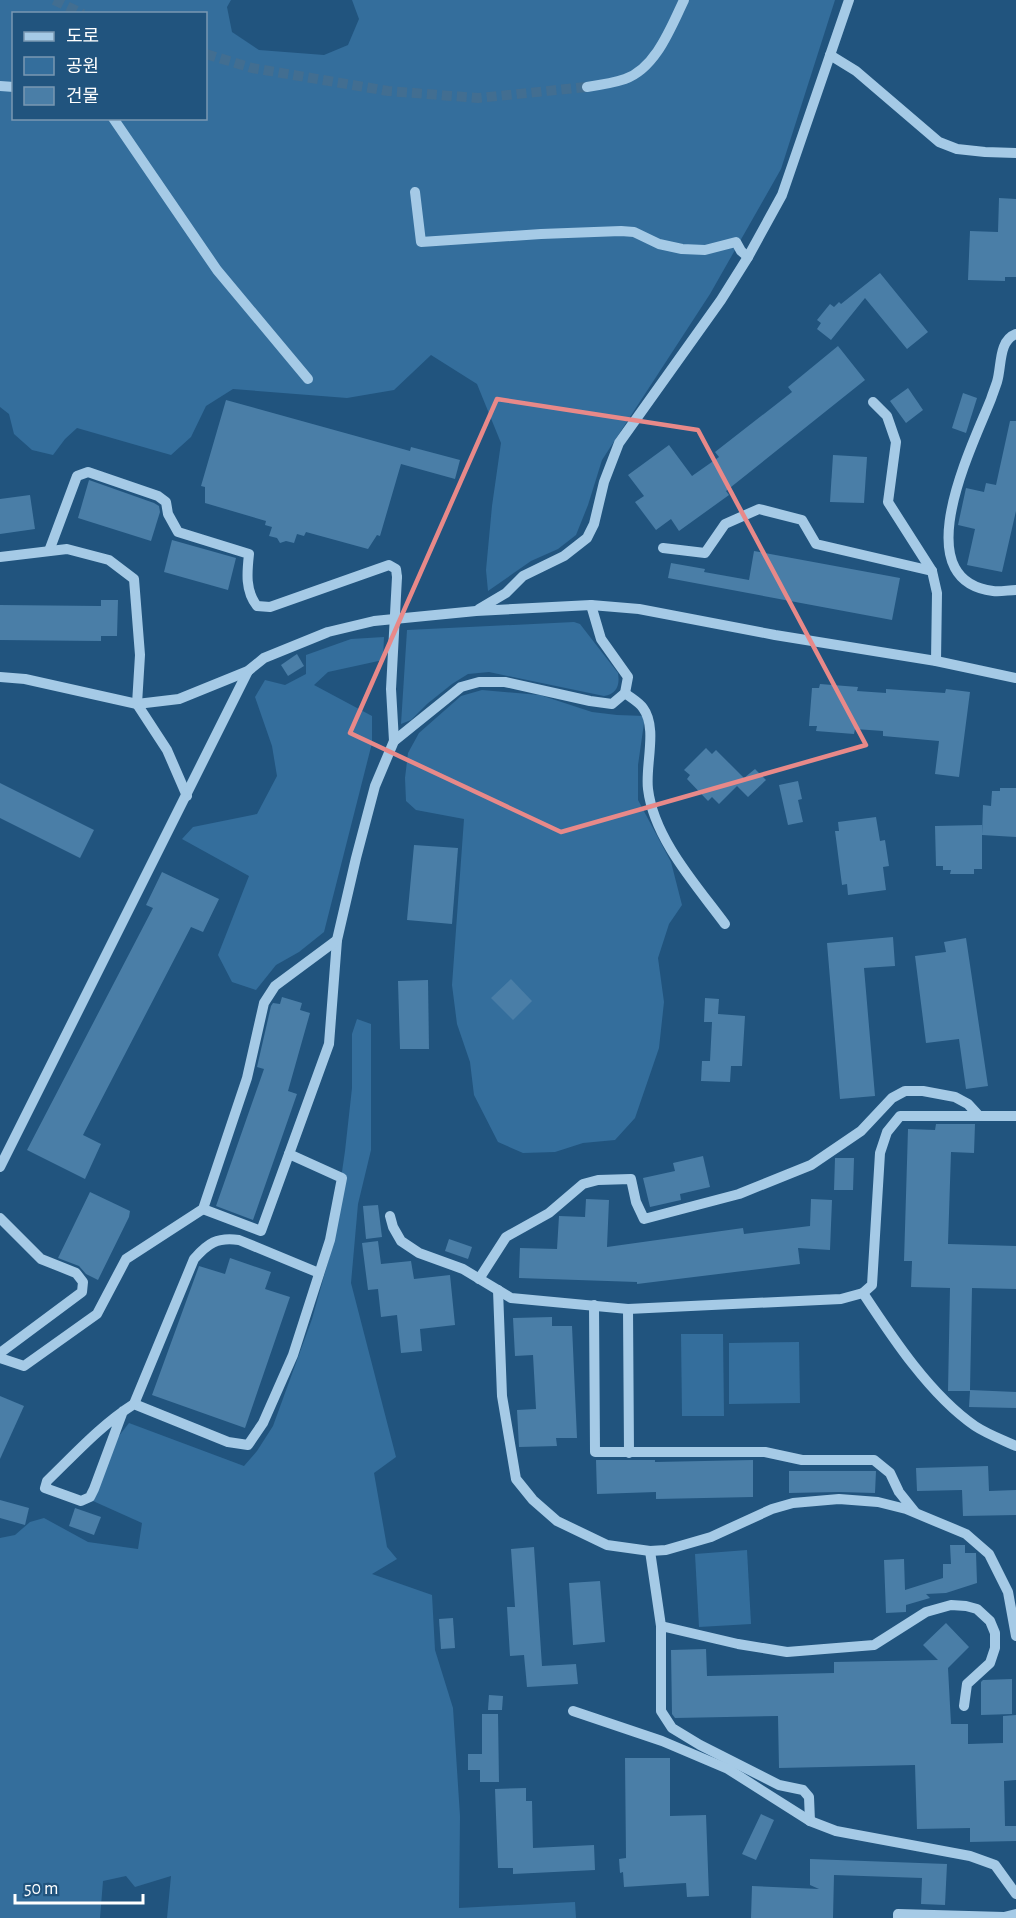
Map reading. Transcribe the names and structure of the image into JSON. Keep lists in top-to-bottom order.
{
  "legend": ["도로", "공원", "건물"],
  "scale_bar": "50 m"
}
